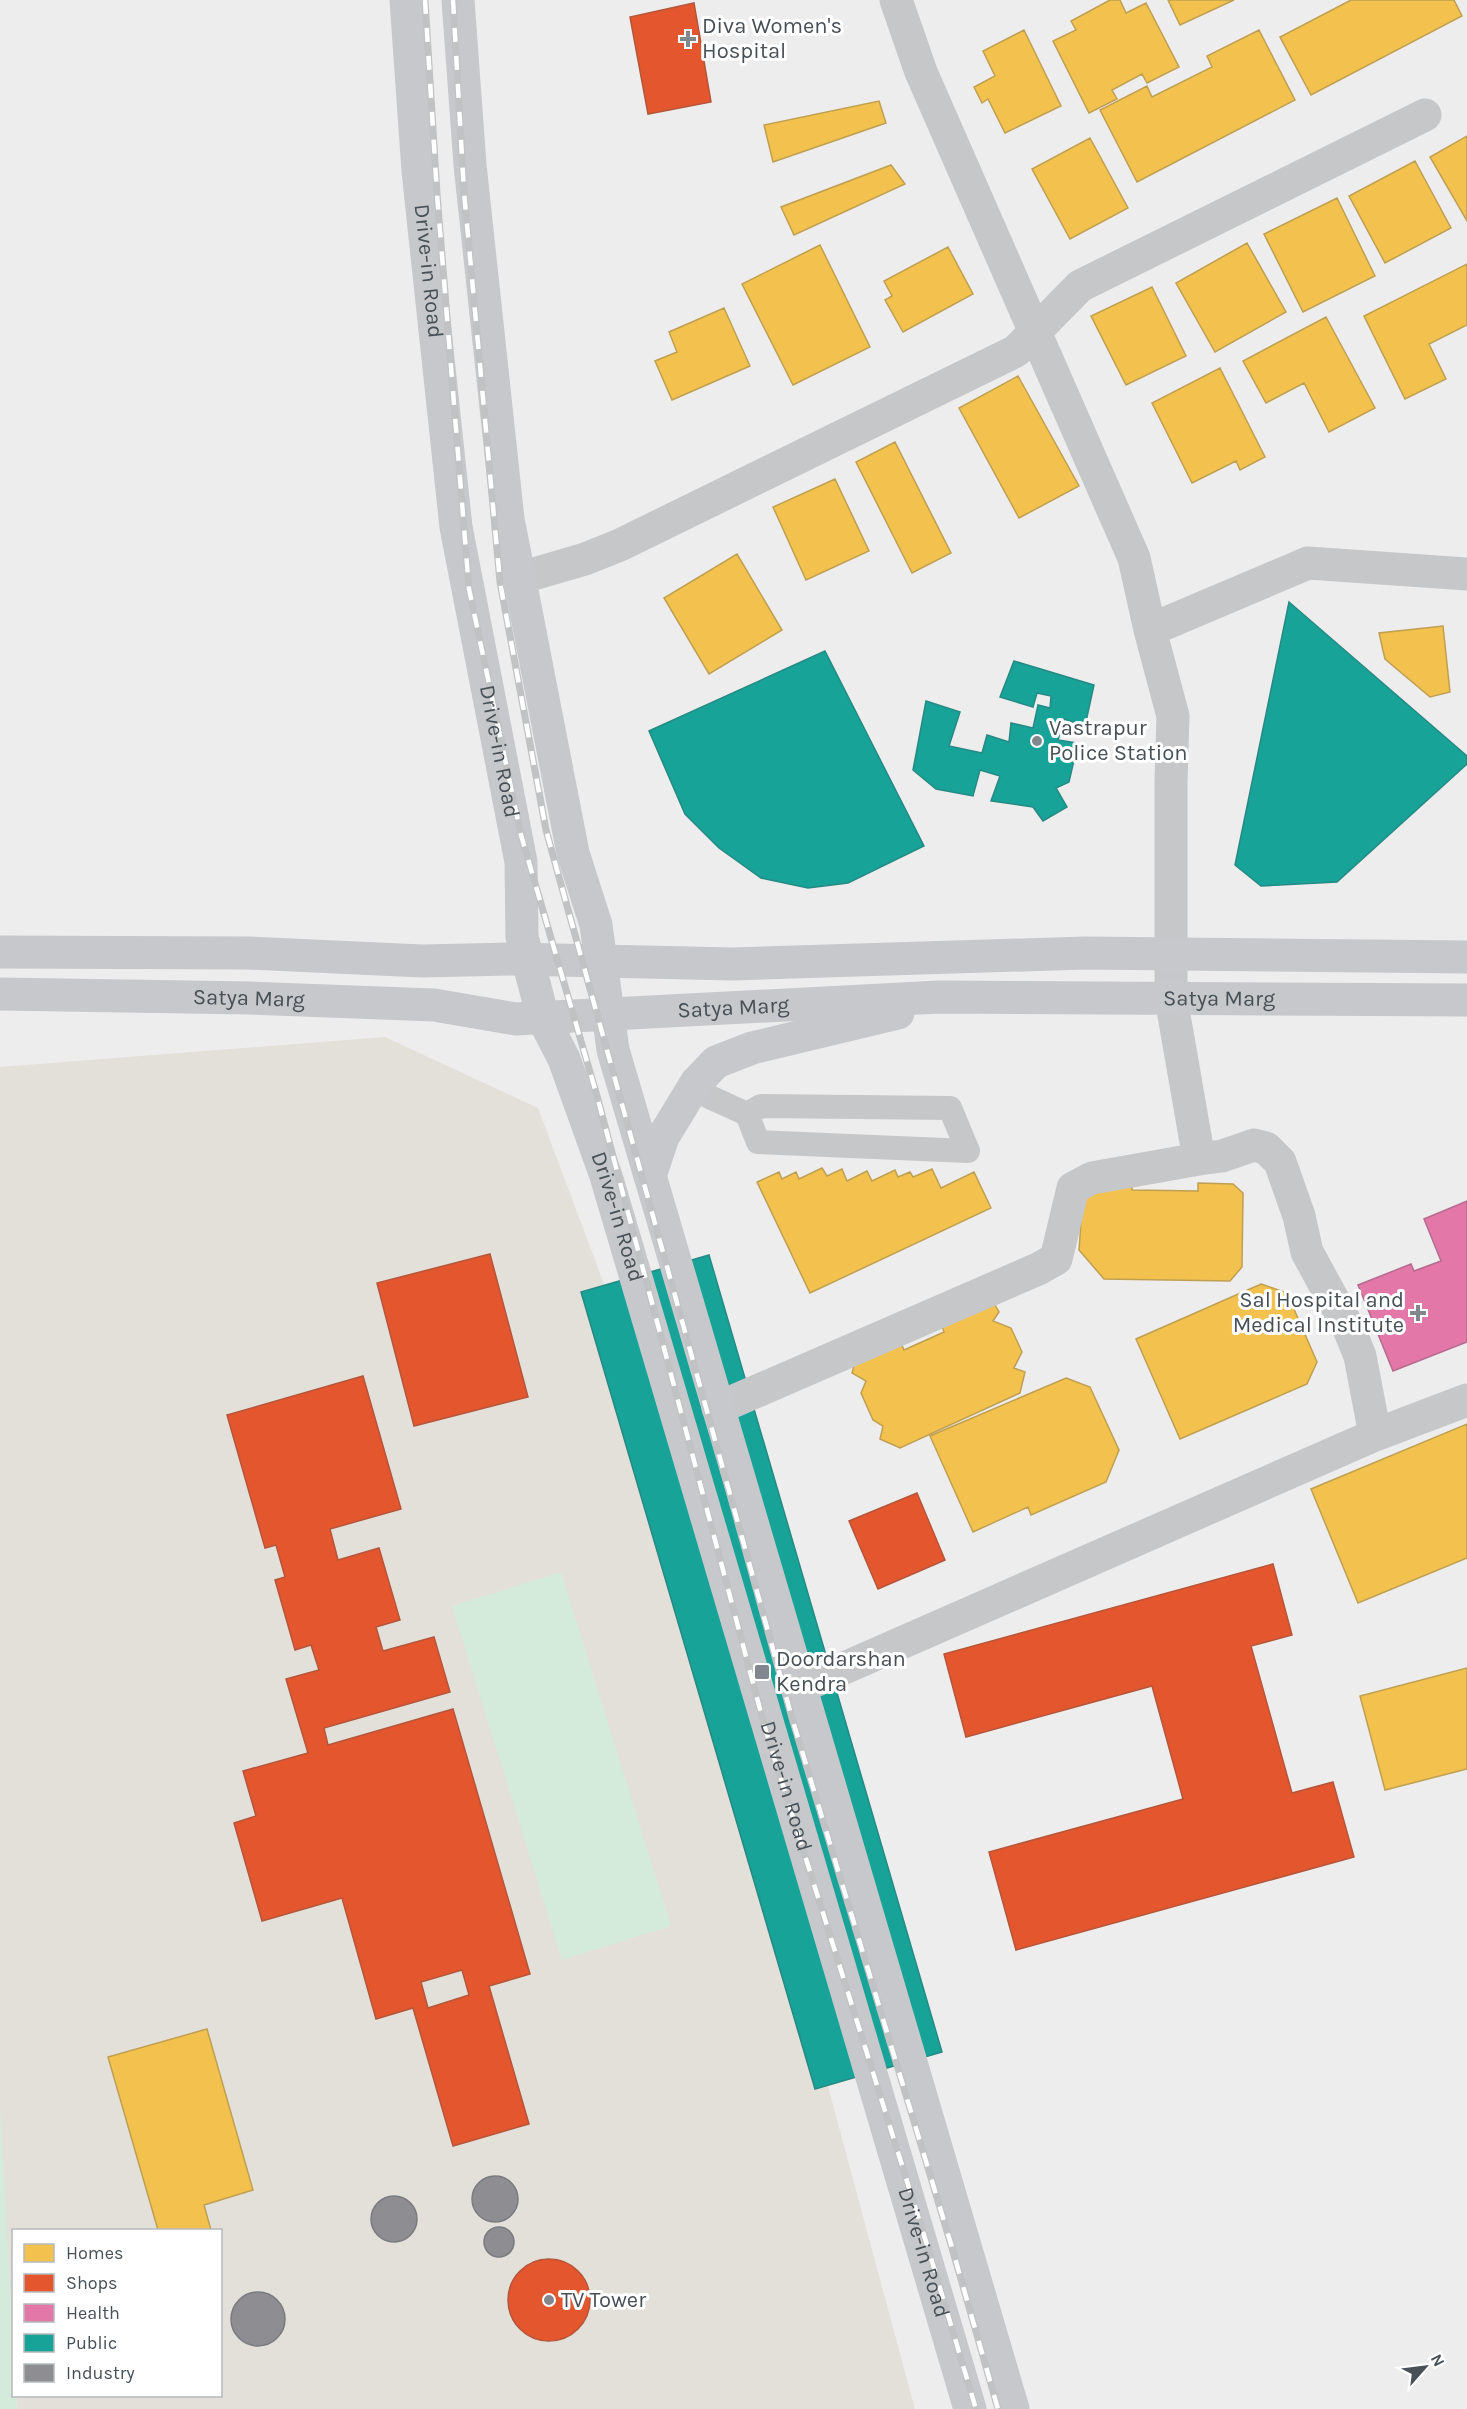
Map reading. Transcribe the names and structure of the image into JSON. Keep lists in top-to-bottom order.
{
  "streets": {
    "main road": ["Drive-in Road", "Satya Marg"]
  },
  "crossings": [
    ["Drive-in Road", "Satya Marg"]
  ],
  "places": {
    "health": ["Diva Women's Hospital", "Sal Hospital and Medical Institute"],
    "other": ["Vastrapur Police Station", "TV Tower"],
    "transit": ["Doordarshan Kendra"]
  },
  "legend": [
    "Homes",
    "Shops",
    "Health",
    "Public",
    "Industry"
  ],
  "north": "top right"
}
